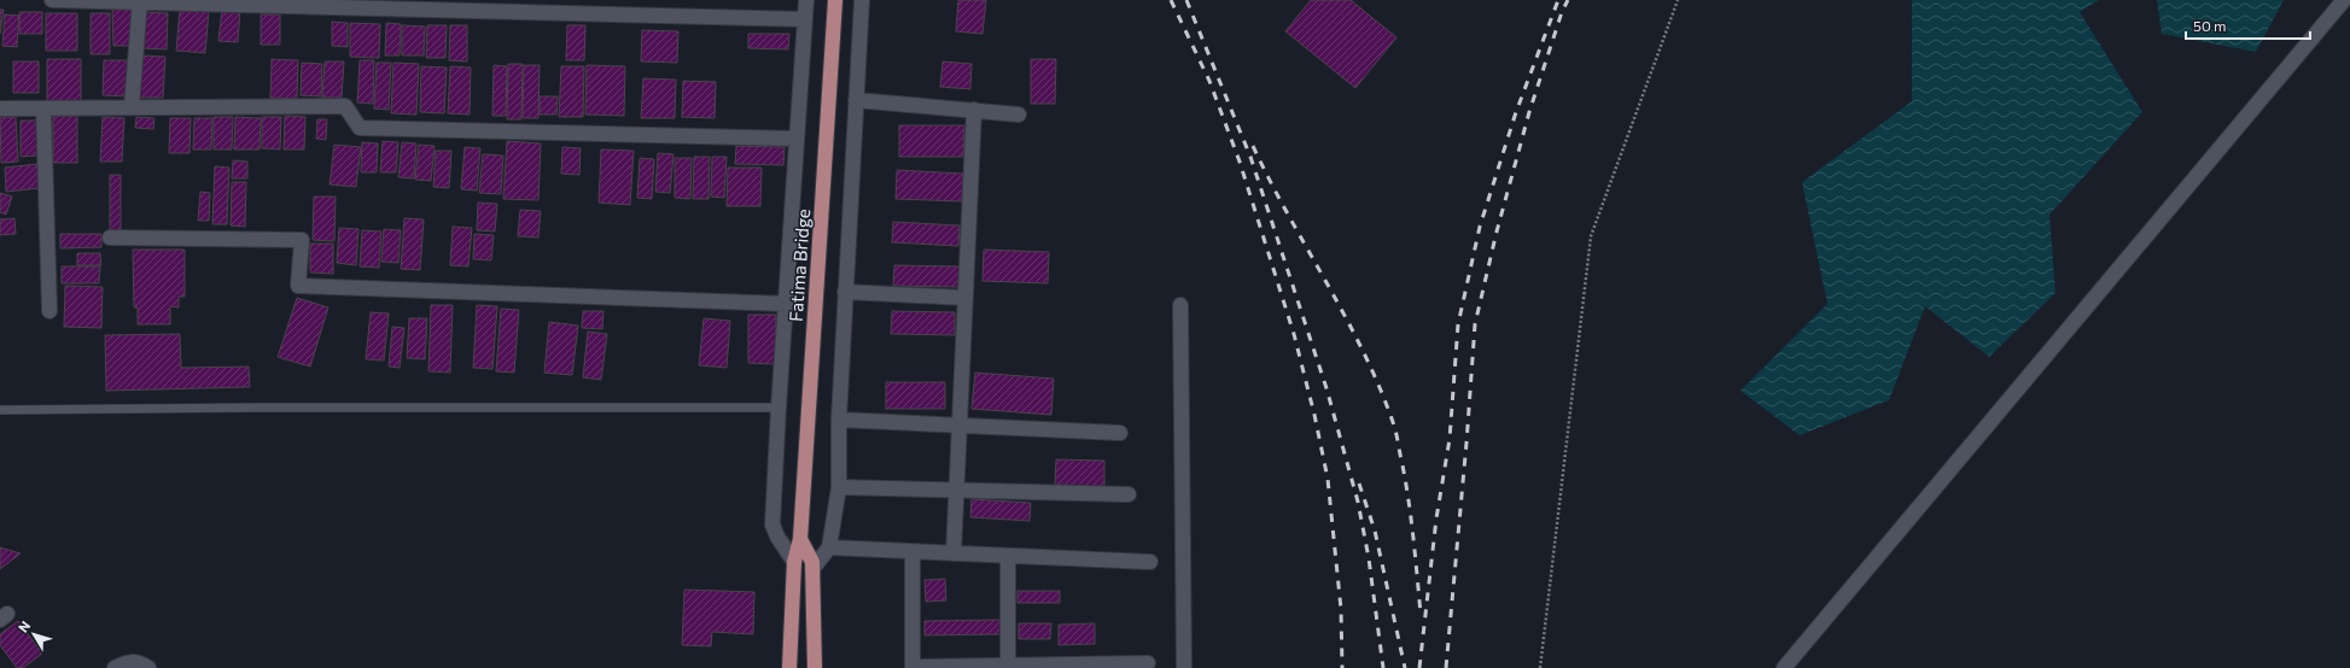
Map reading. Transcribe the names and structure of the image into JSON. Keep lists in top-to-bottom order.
{
  "streets": {
    "main road": ["Fatima Bridge"]
  },
  "scale_bar": "50 m",
  "north": "top left"
}
